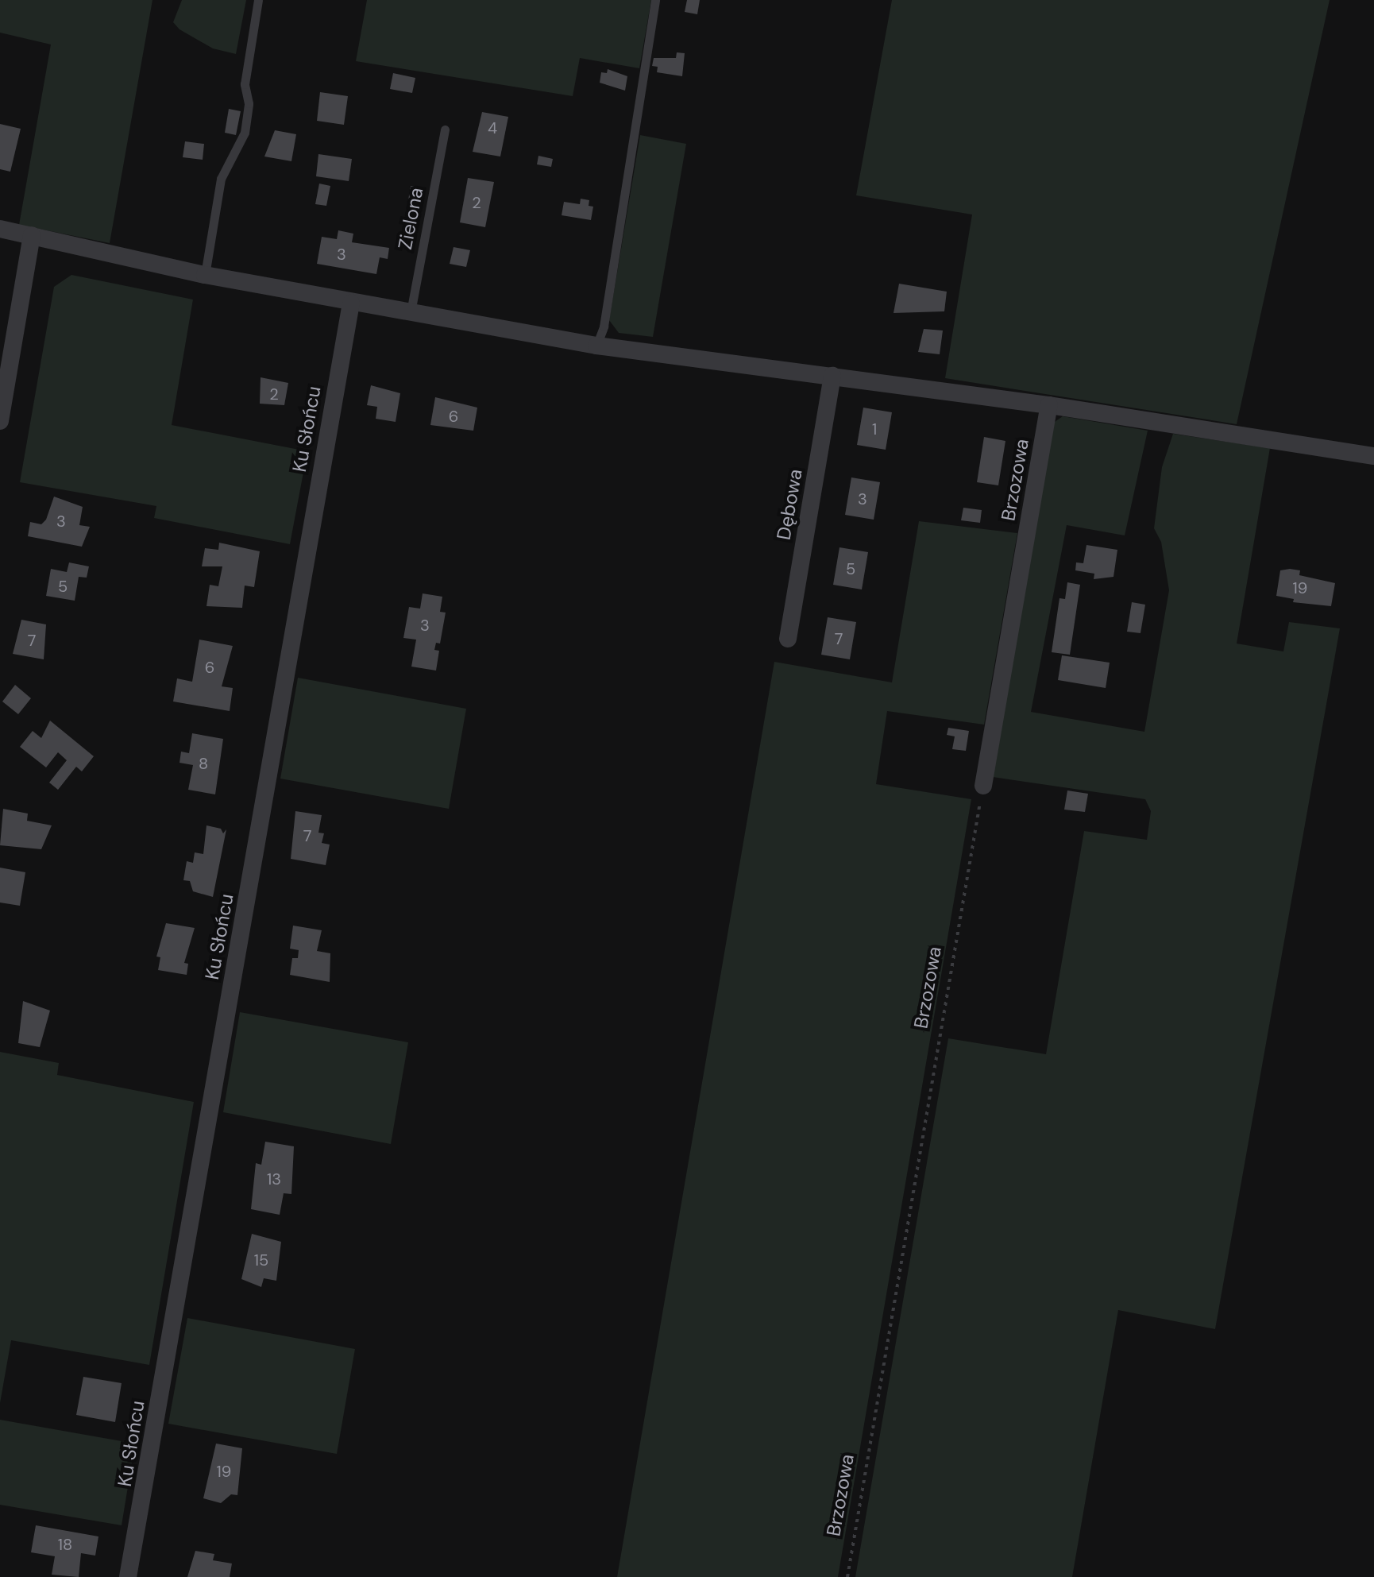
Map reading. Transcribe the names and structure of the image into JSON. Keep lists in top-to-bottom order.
{
  "streets": {
    "street": ["Ku Słońcu", "Brzozowa", "Dębowa"],
    "lane": ["Zielona"]
  },
  "house_numbers": [
    "4",
    "2",
    "3",
    "2",
    "6",
    "1",
    "3",
    "3",
    "5",
    "5",
    "19",
    "3",
    "7",
    "7",
    "6",
    "8",
    "7",
    "13",
    "15",
    "19",
    "18"
  ]
}
